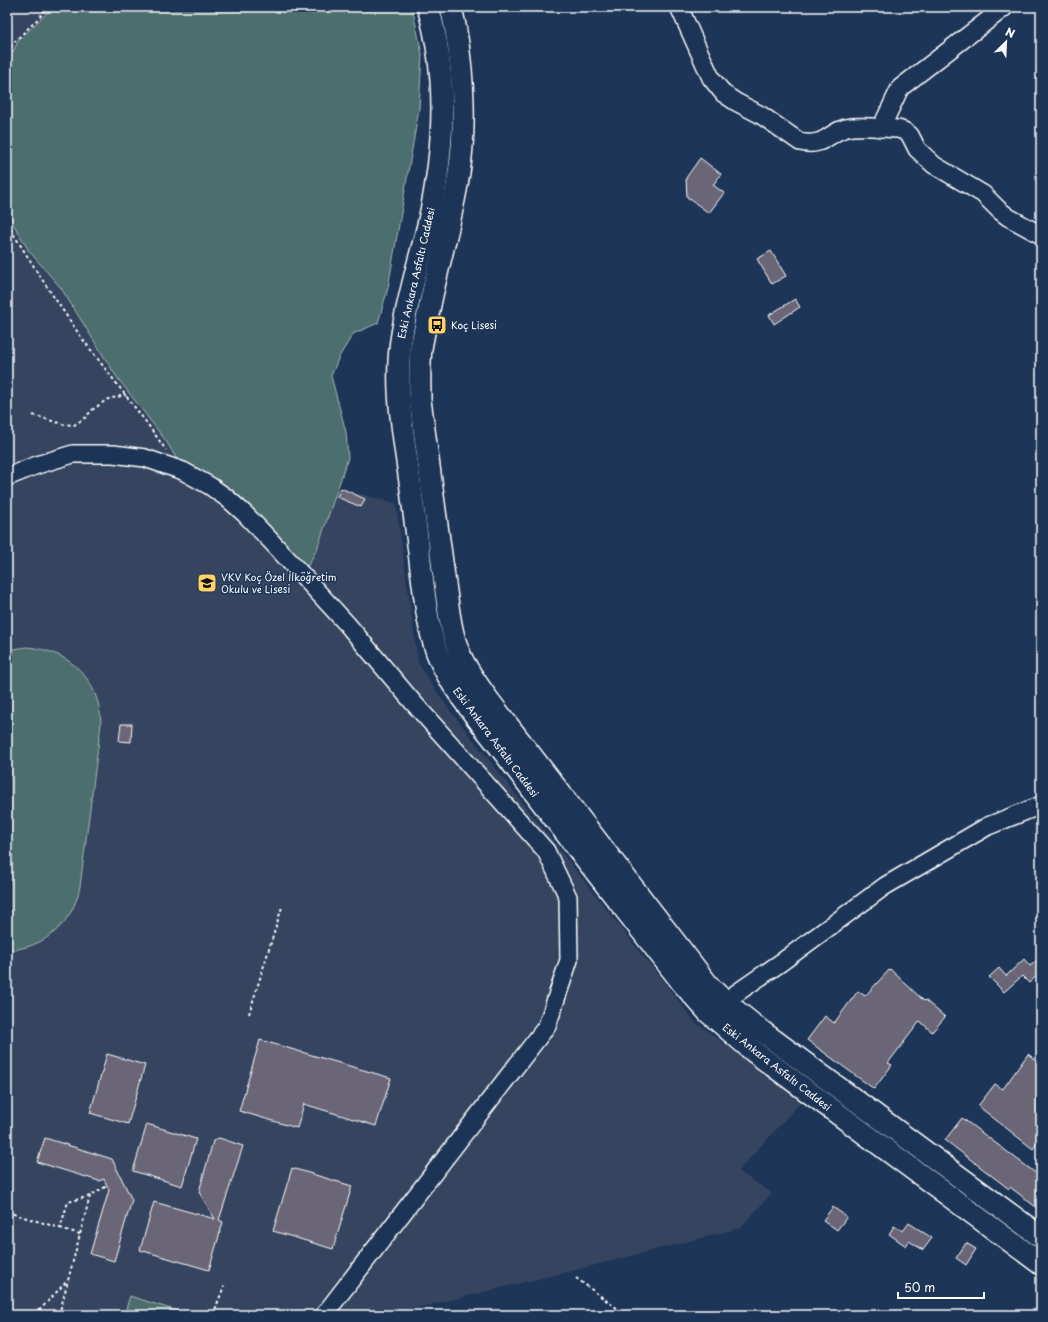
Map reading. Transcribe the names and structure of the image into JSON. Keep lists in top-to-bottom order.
{
  "streets": {
    "main road": ["Eski Ankara Asfaltı Caddesi"]
  },
  "places": {
    "bus stop": ["Koç Lisesi"],
    "school or university": ["VKV Koç Özel İlköğretim Okulu ve Lisesi"]
  },
  "scale_bar": "50 m",
  "north": "top right"
}
